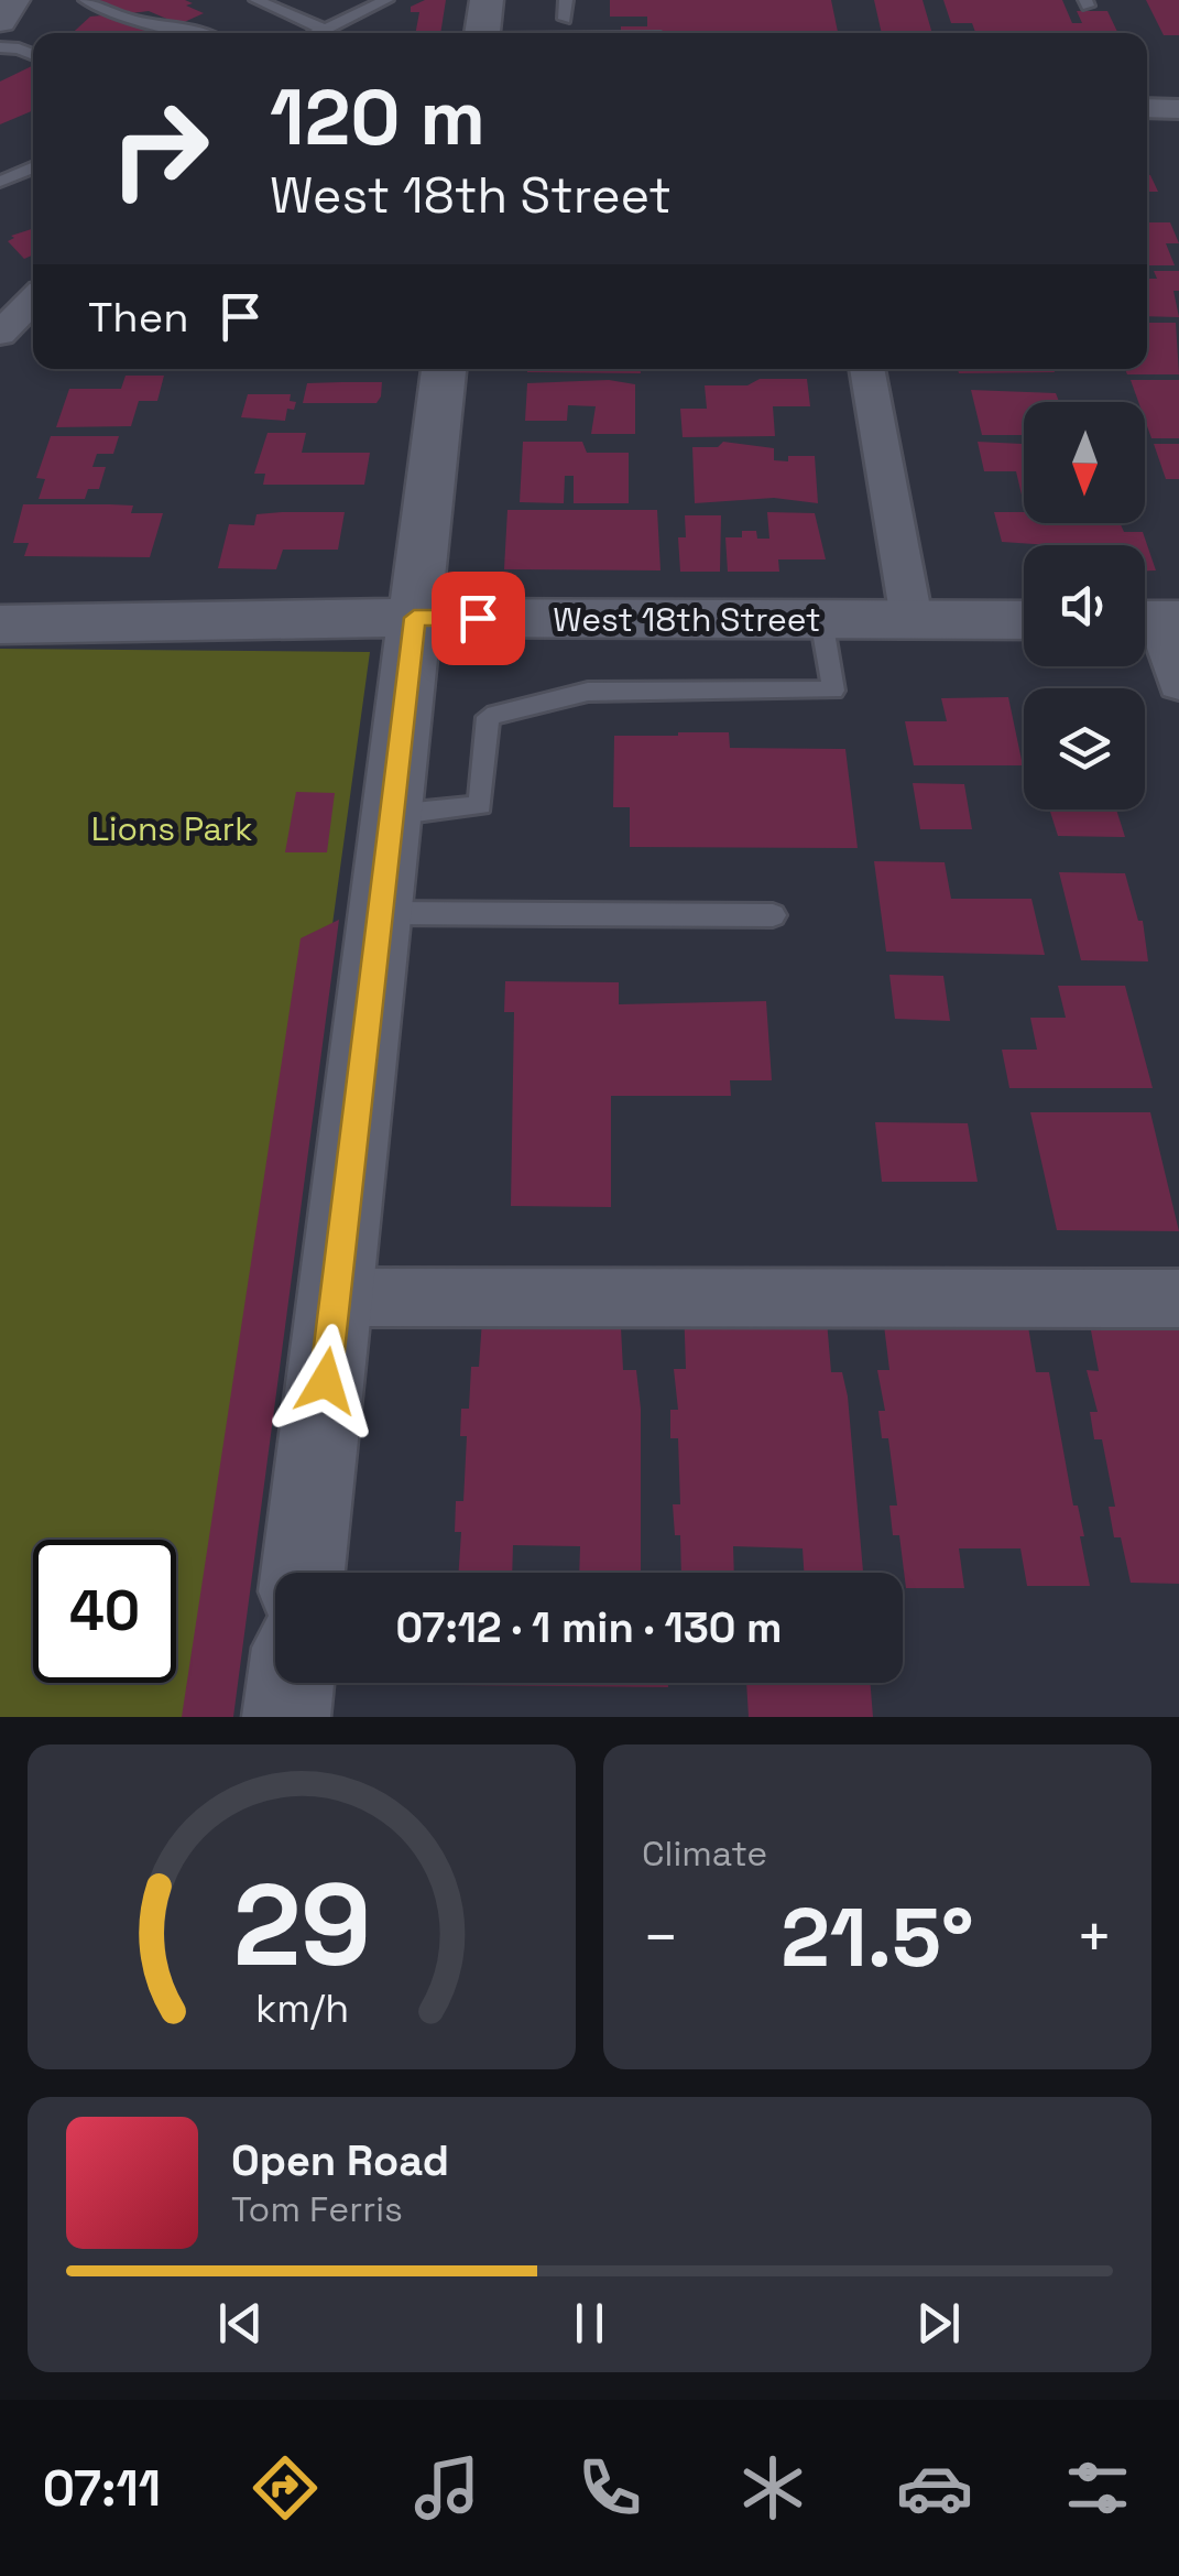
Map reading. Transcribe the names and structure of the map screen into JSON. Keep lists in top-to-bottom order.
{
  "streets": {
    "street": ["West 18th Street"]
  },
  "parks": ["Lions Park"],
  "north": "bottom",
  "page": {
    "turn": ["120 m", "West 18th Street"],
    "then": "Then",
    "limit": "40",
    "trip": "07:12 · 1 min · 130 m",
    "tile": "Climate",
    "heat": ["−", "21.5°", "+"],
    "song": ["Open Road", "Tom Ferris"],
    "tabs": "07:11",
    "gauge": ["29", "km/h"]
  }
}
